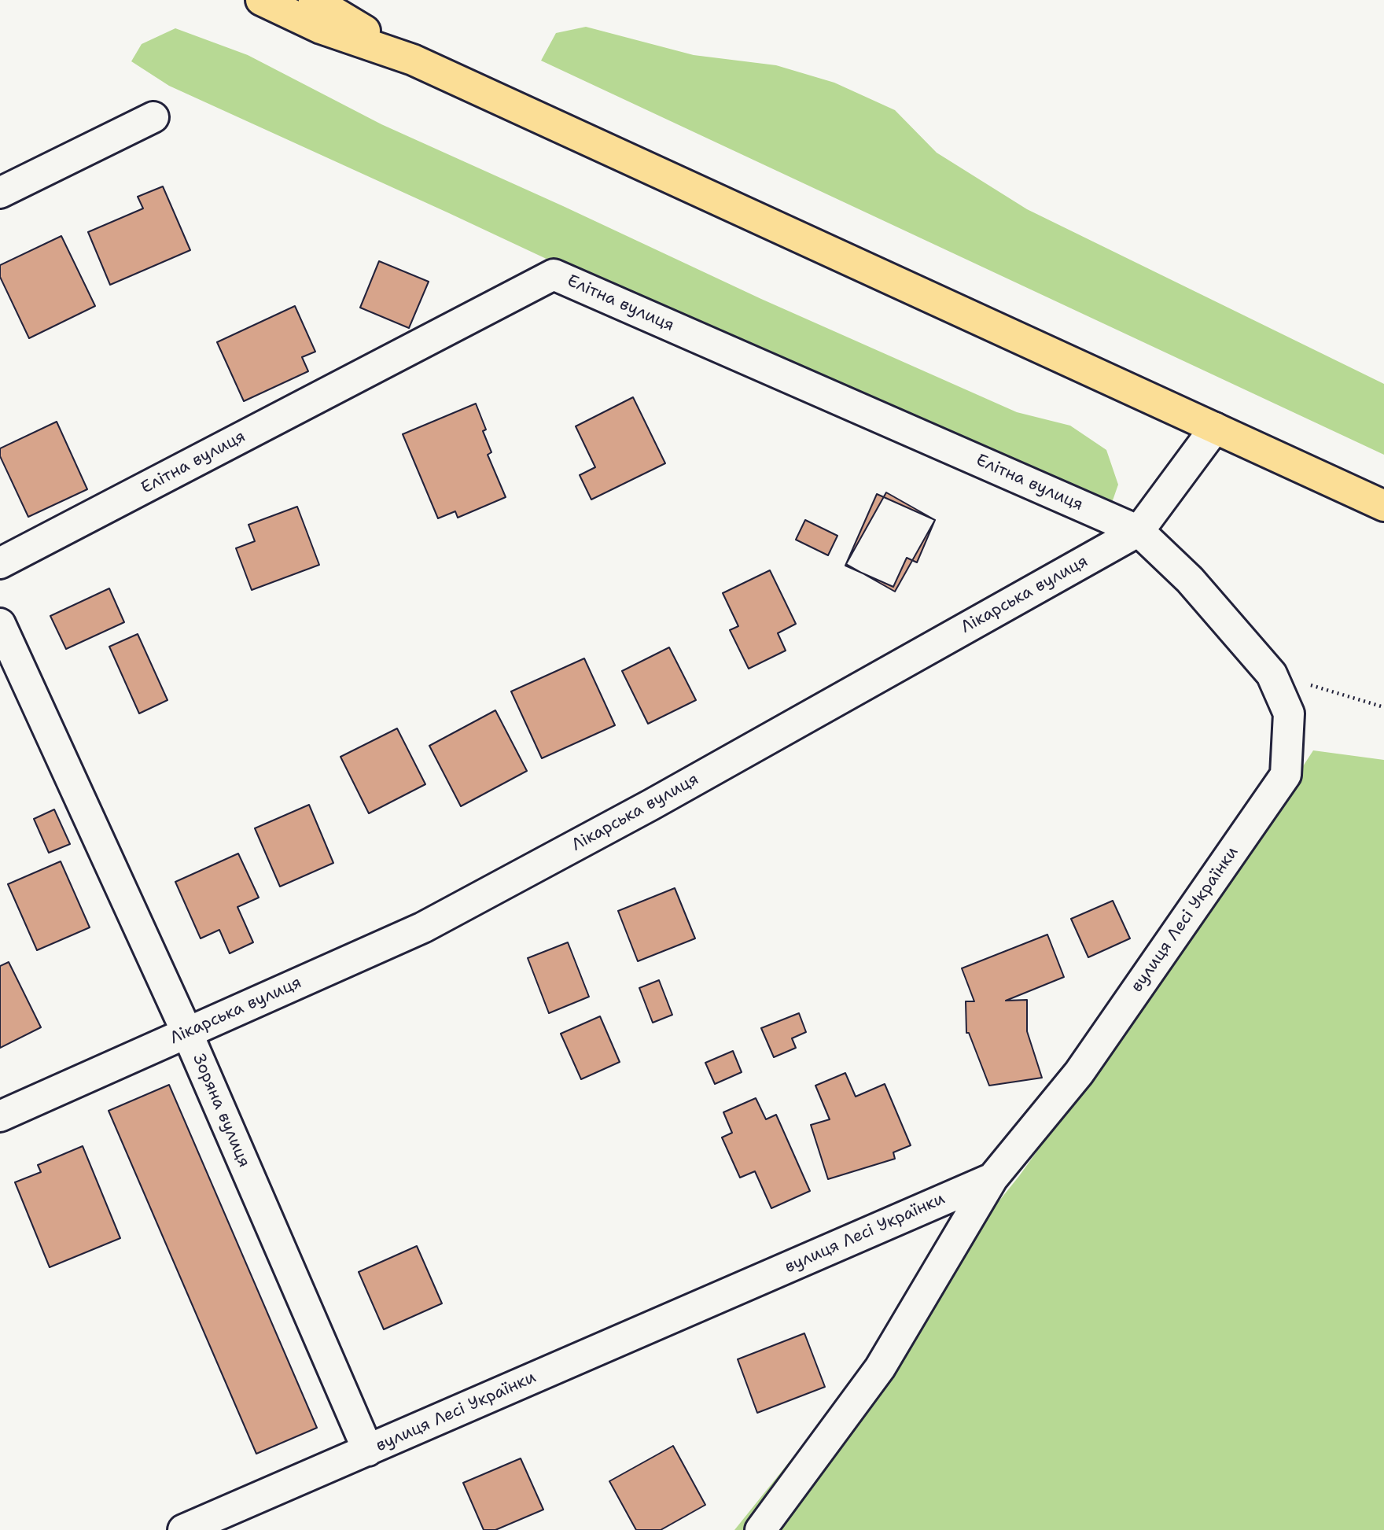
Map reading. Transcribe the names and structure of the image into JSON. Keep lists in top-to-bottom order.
{
  "streets": {
    "street": [
      "Елітна вулиця",
      "Лікарська вулиця",
      "вулиця Лесі Українки",
      "Зоряна вулиця"
    ]
  },
  "crossings": [
    ["Елітна вулиця", "Лікарська вулиця"],
    ["Елітна вулиця", "вулиця Лесі Українки"],
    ["Лікарська вулиця", "вулиця Лесі Українки"],
    ["Лікарська вулиця", "Зоряна вулиця"],
    ["вулиця Лесі Українки", "Зоряна вулиця"]
  ]
}
